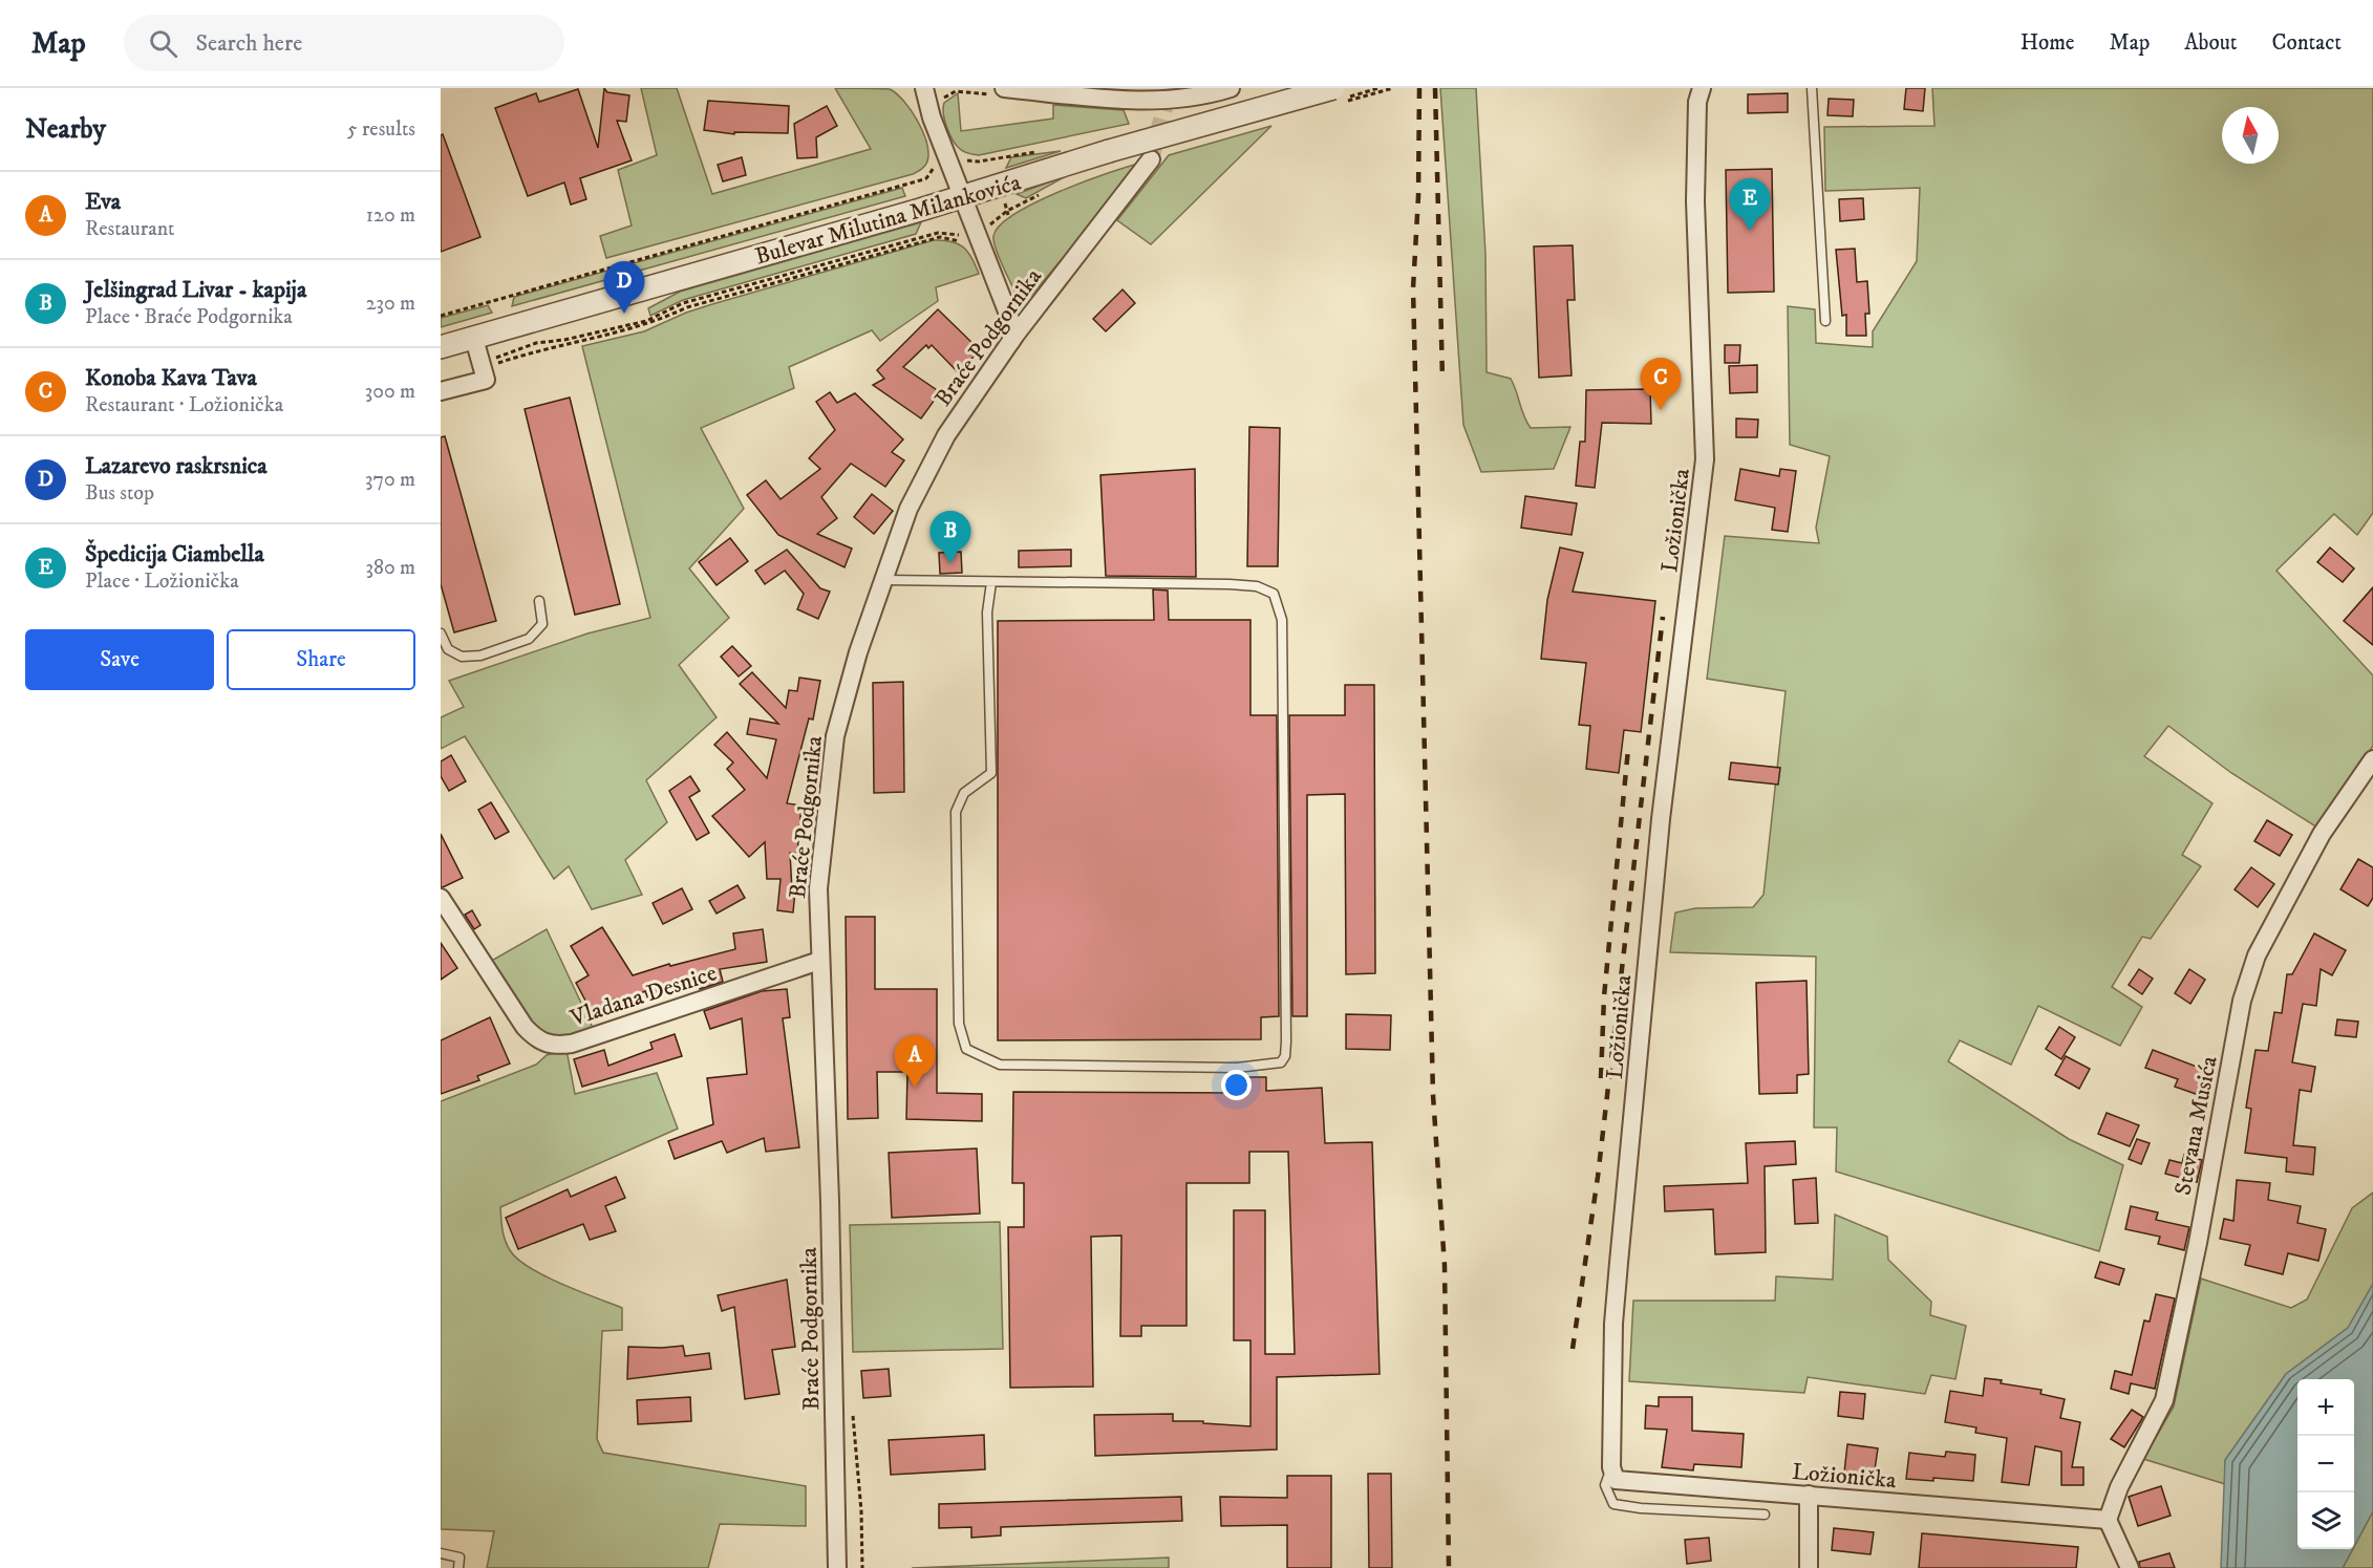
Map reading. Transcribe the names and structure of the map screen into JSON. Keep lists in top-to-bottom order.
{
  "streets": {
    "street": [
      "Bulevar Milutina Milankovića",
      "Braće Podgornika",
      "Ložionička",
      "Vladana Desnice",
      "Stevana Musića"
    ]
  },
  "crossings": [
    ["Braće Podgornika", "Vladana Desnice"],
    ["Ložionička", "Stevana Musića"]
  ],
  "north": "top",
  "page": {
    "header": "Map",
    "search": "Search here",
    "nav": [
      "Home",
      "Map",
      "About",
      "Contact"
    ],
    "heading": ["Nearby", "5 results"],
    "list": [
      {
        "mark": "A",
        "name": "Eva",
        "note": "Restaurant",
        "value": "120 m"
      },
      {
        "mark": "B",
        "name": "Jelšingrad Livar - kapija",
        "note": "Place · Braće Podgornika",
        "value": "230 m"
      },
      {
        "mark": "C",
        "name": "Konoba Kava Tava",
        "note": "Restaurant · Ložionička",
        "value": "300 m"
      },
      {
        "mark": "D",
        "name": "Lazarevo raskrsnica",
        "note": "Bus stop",
        "value": "370 m"
      },
      {
        "mark": "E",
        "name": "Špedicija Ciambella",
        "note": "Place · Ložionička",
        "value": "380 m"
      }
    ],
    "pins": [
      "E",
      "D",
      "C",
      "B",
      "A"
    ],
    "buttons": ["Save", "Share"],
    "map_buttons": ["+", "−"]
  }
}
